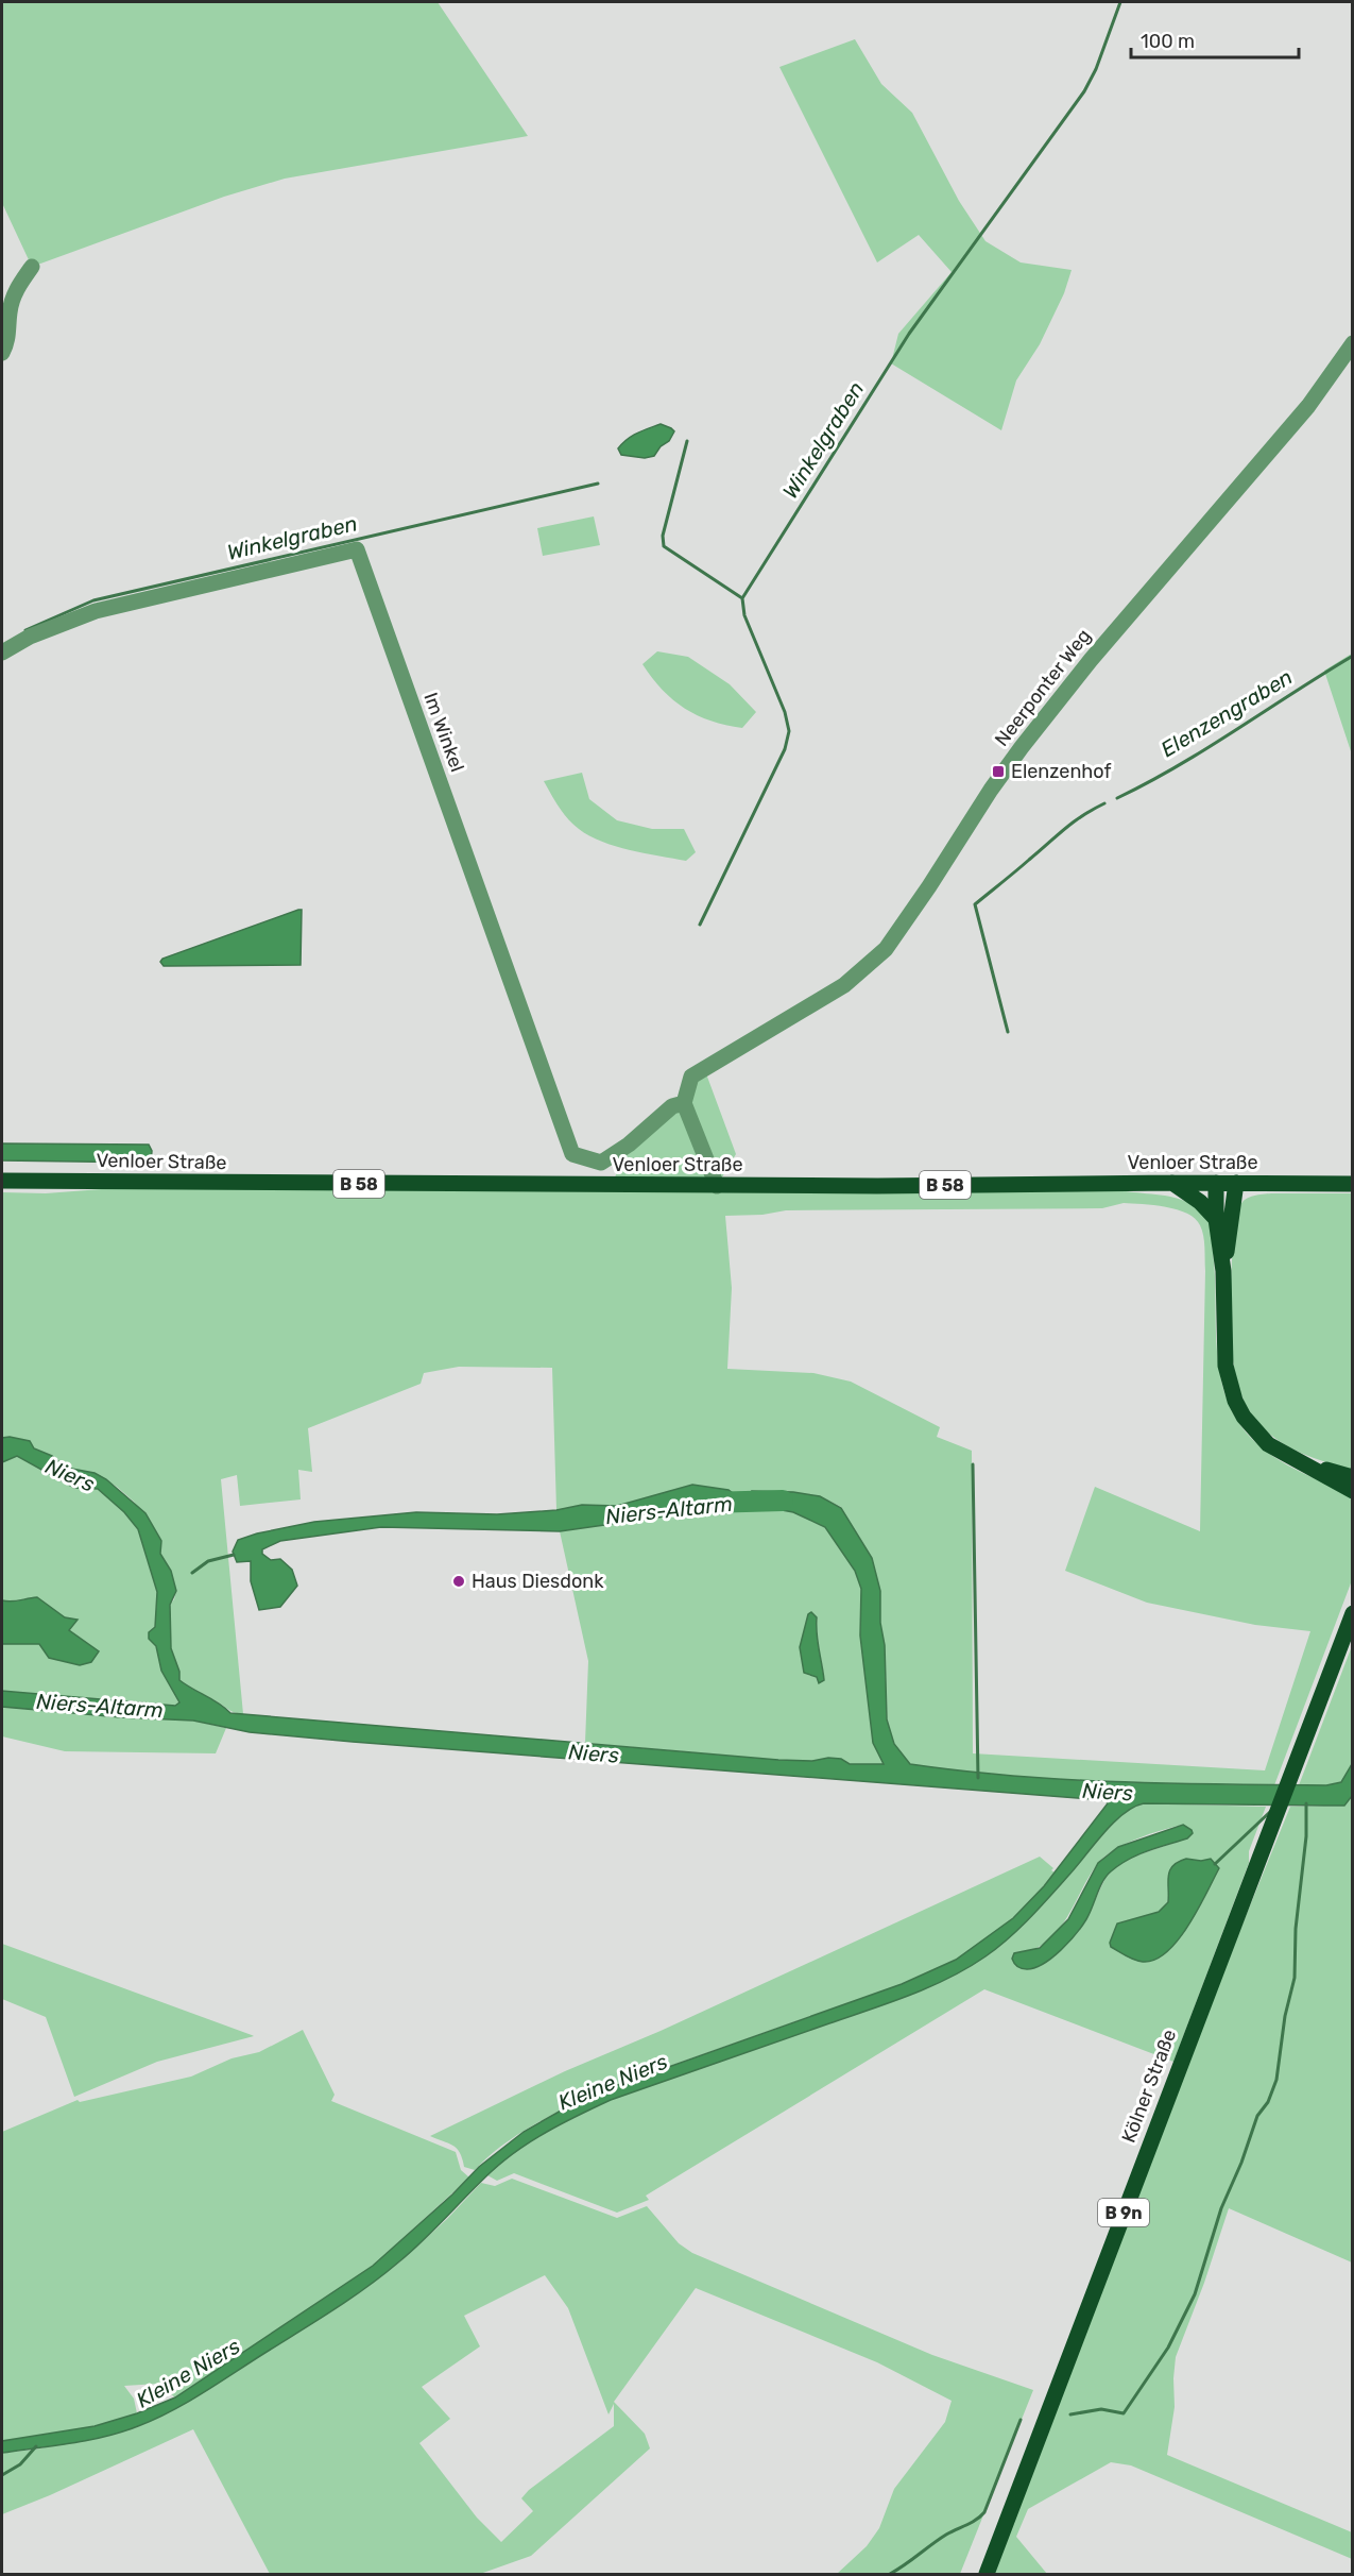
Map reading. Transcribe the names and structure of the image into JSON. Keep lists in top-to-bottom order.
{
  "streets": {
    "main road": [
      "Venloer Straße",
      "B 58",
      "Kölner Straße",
      "B 9n"
    ],
    "street": ["Neerponter Weg", "Im Winkel"]
  },
  "crossings": [
    ["Neerponter Weg", "Im Winkel"]
  ],
  "water": [
    "Winkelgraben",
    "Elenzengraben",
    "Niers",
    "Niers-Altarm",
    "Kleine Niers"
  ],
  "places": {
    "transit": ["Elenzenhof"],
    "other": ["Haus Diesdonk"]
  },
  "scale_bar": "100 m"
}
